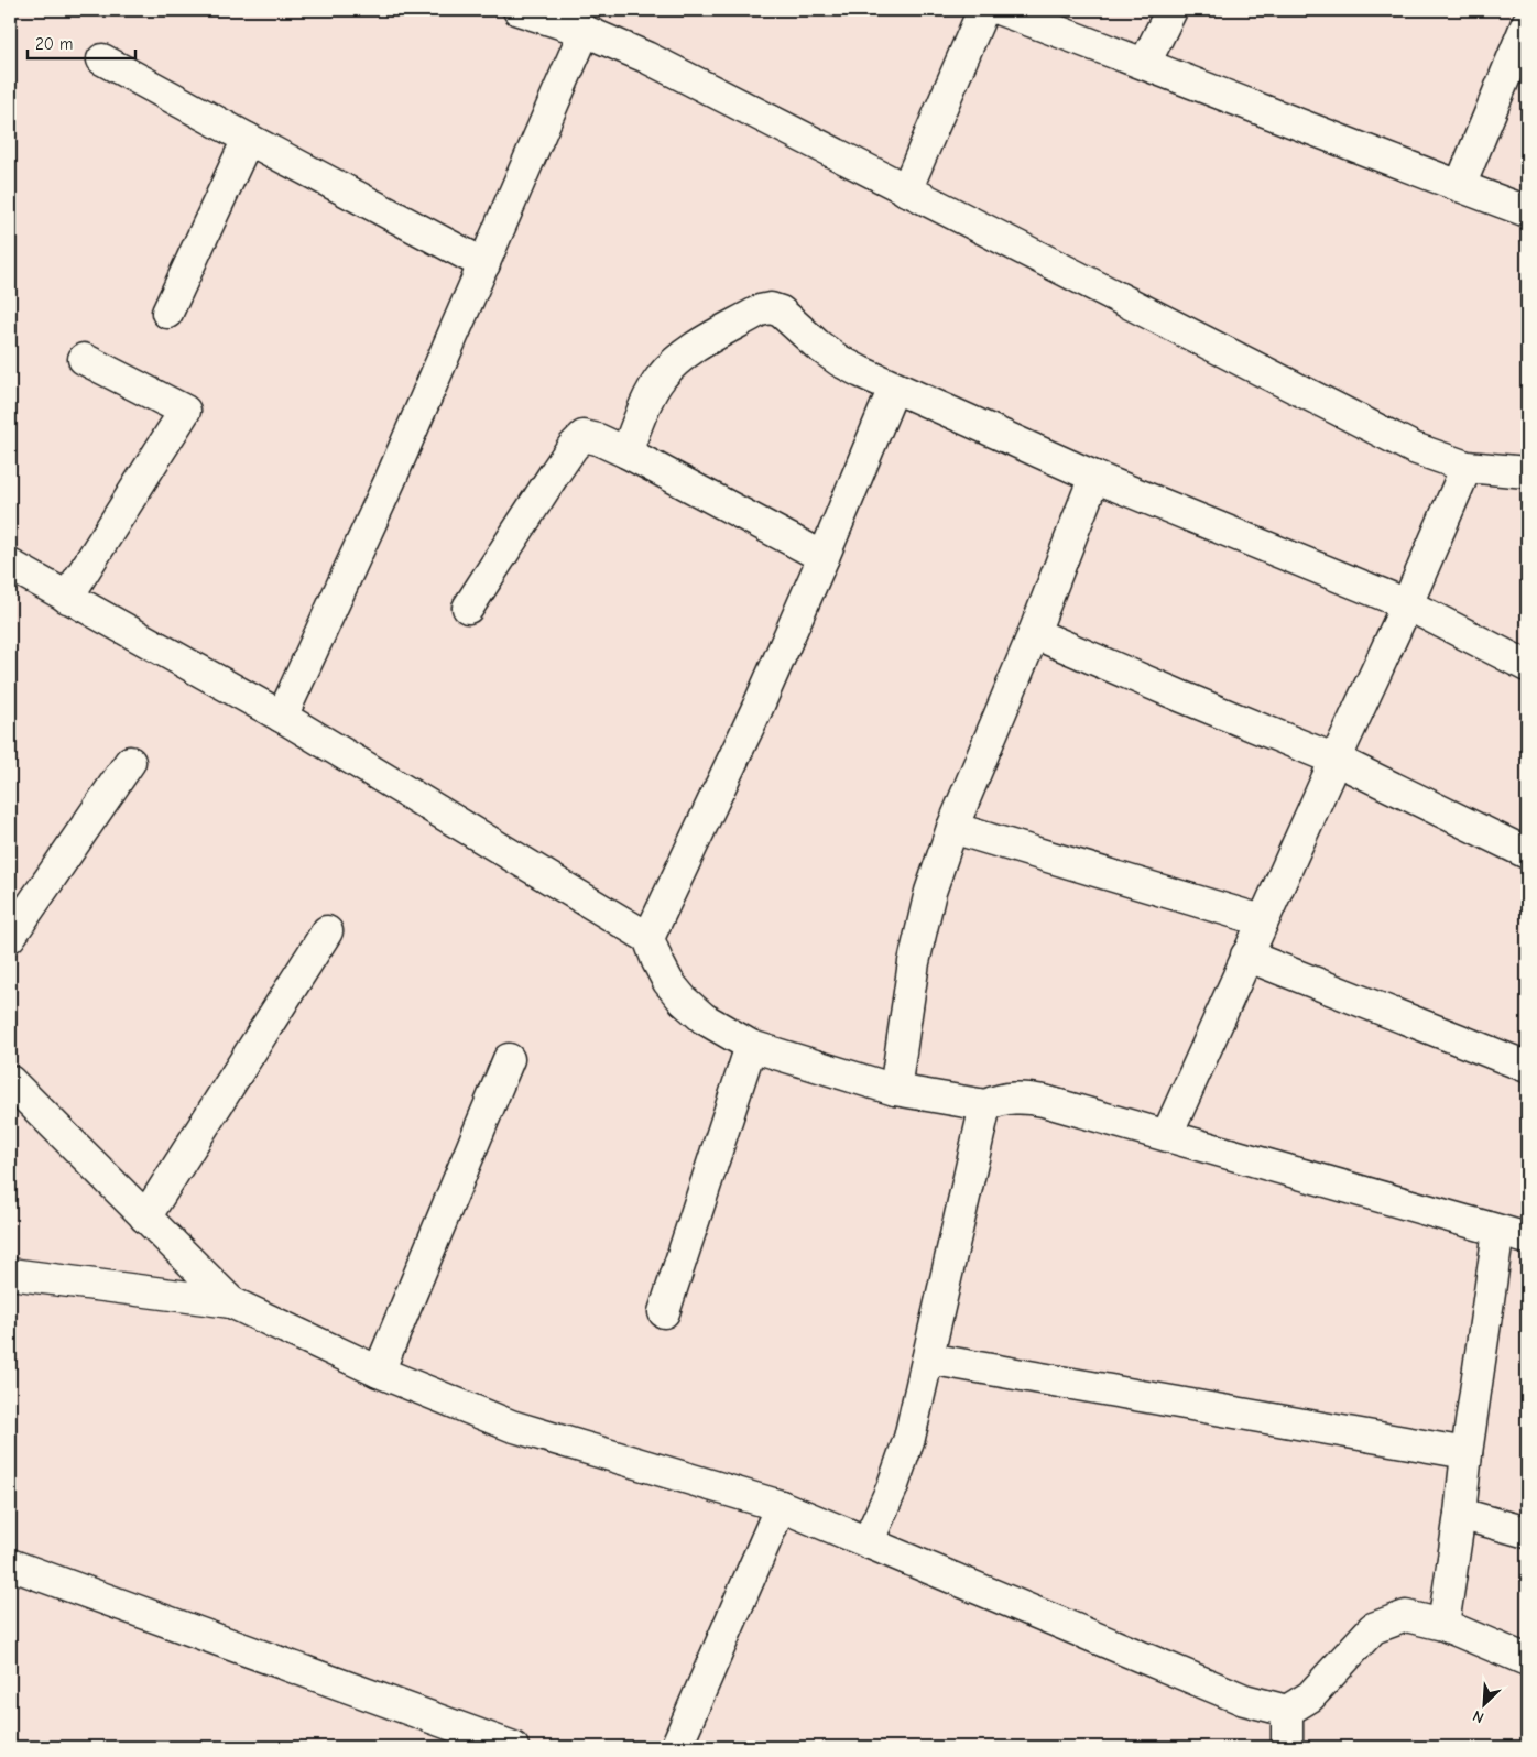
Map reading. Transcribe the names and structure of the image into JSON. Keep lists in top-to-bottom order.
{
  "scale_bar": "20 m",
  "north": "bottom left"
}
